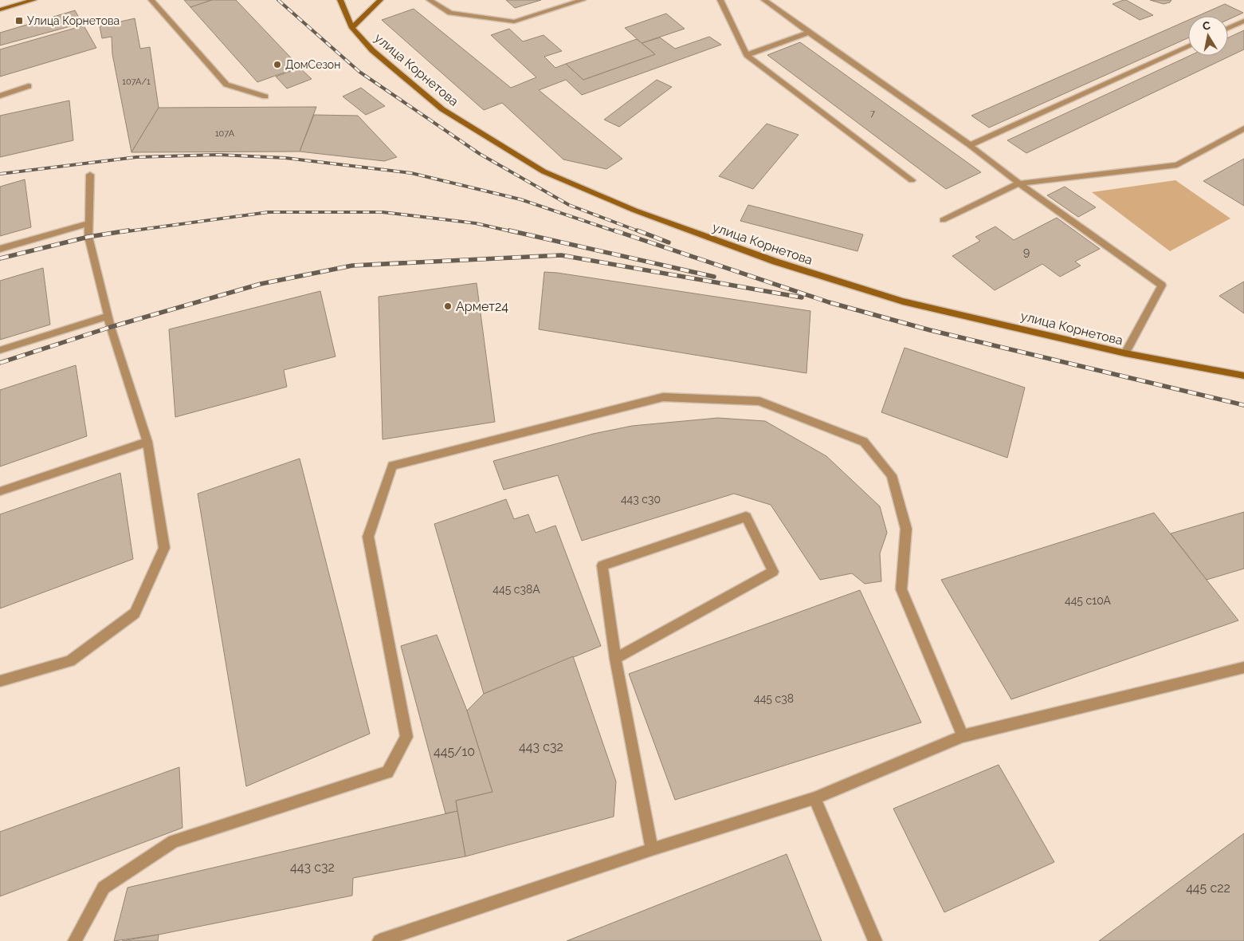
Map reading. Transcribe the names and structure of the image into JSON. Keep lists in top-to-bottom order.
{
  "streets": {
    "main road": ["улица Корнетова"]
  },
  "places": {
    "transit": ["Улица Корнетова"],
    "other": ["ДомСезон", "Армет24"]
  },
  "house_numbers": [
    "107А/1",
    "7",
    "107А",
    "9",
    "443 с30",
    "445 с38А",
    "445 с10А",
    "445 с38",
    "443 c32",
    "445/10",
    "443 с32",
    "445 с22"
  ],
  "north": "top"
}
